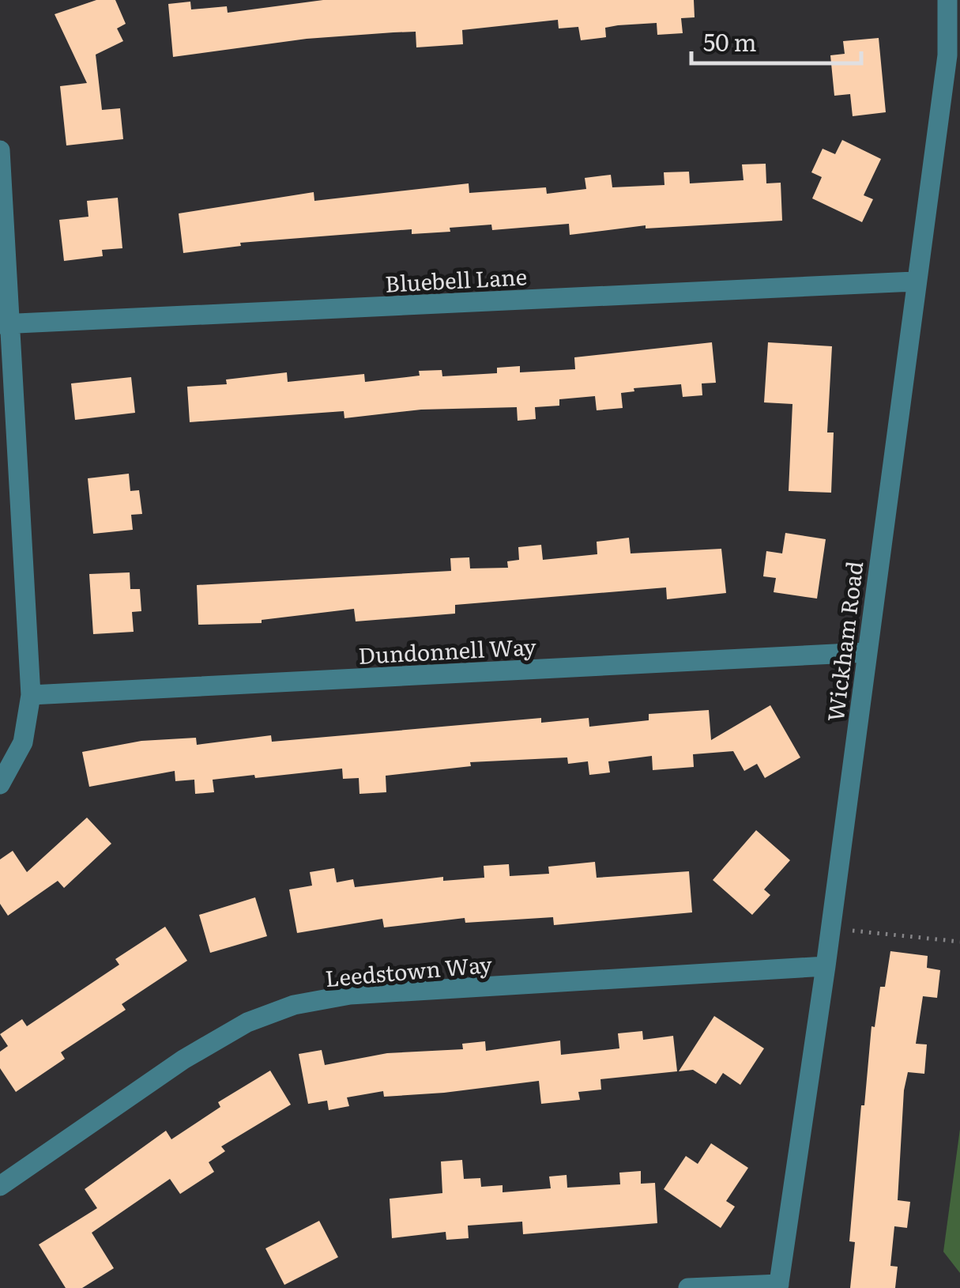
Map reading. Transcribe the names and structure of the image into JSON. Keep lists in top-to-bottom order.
{
  "streets": {
    "street": [
      "Bluebell Lane",
      "Wickham Road",
      "Dundonnell Way",
      "Leedstown Way"
    ]
  },
  "crossings": [
    ["Bluebell Lane", "Wickham Road"],
    ["Wickham Road", "Dundonnell Way"],
    ["Wickham Road", "Leedstown Way"]
  ],
  "scale_bar": "50 m"
}
